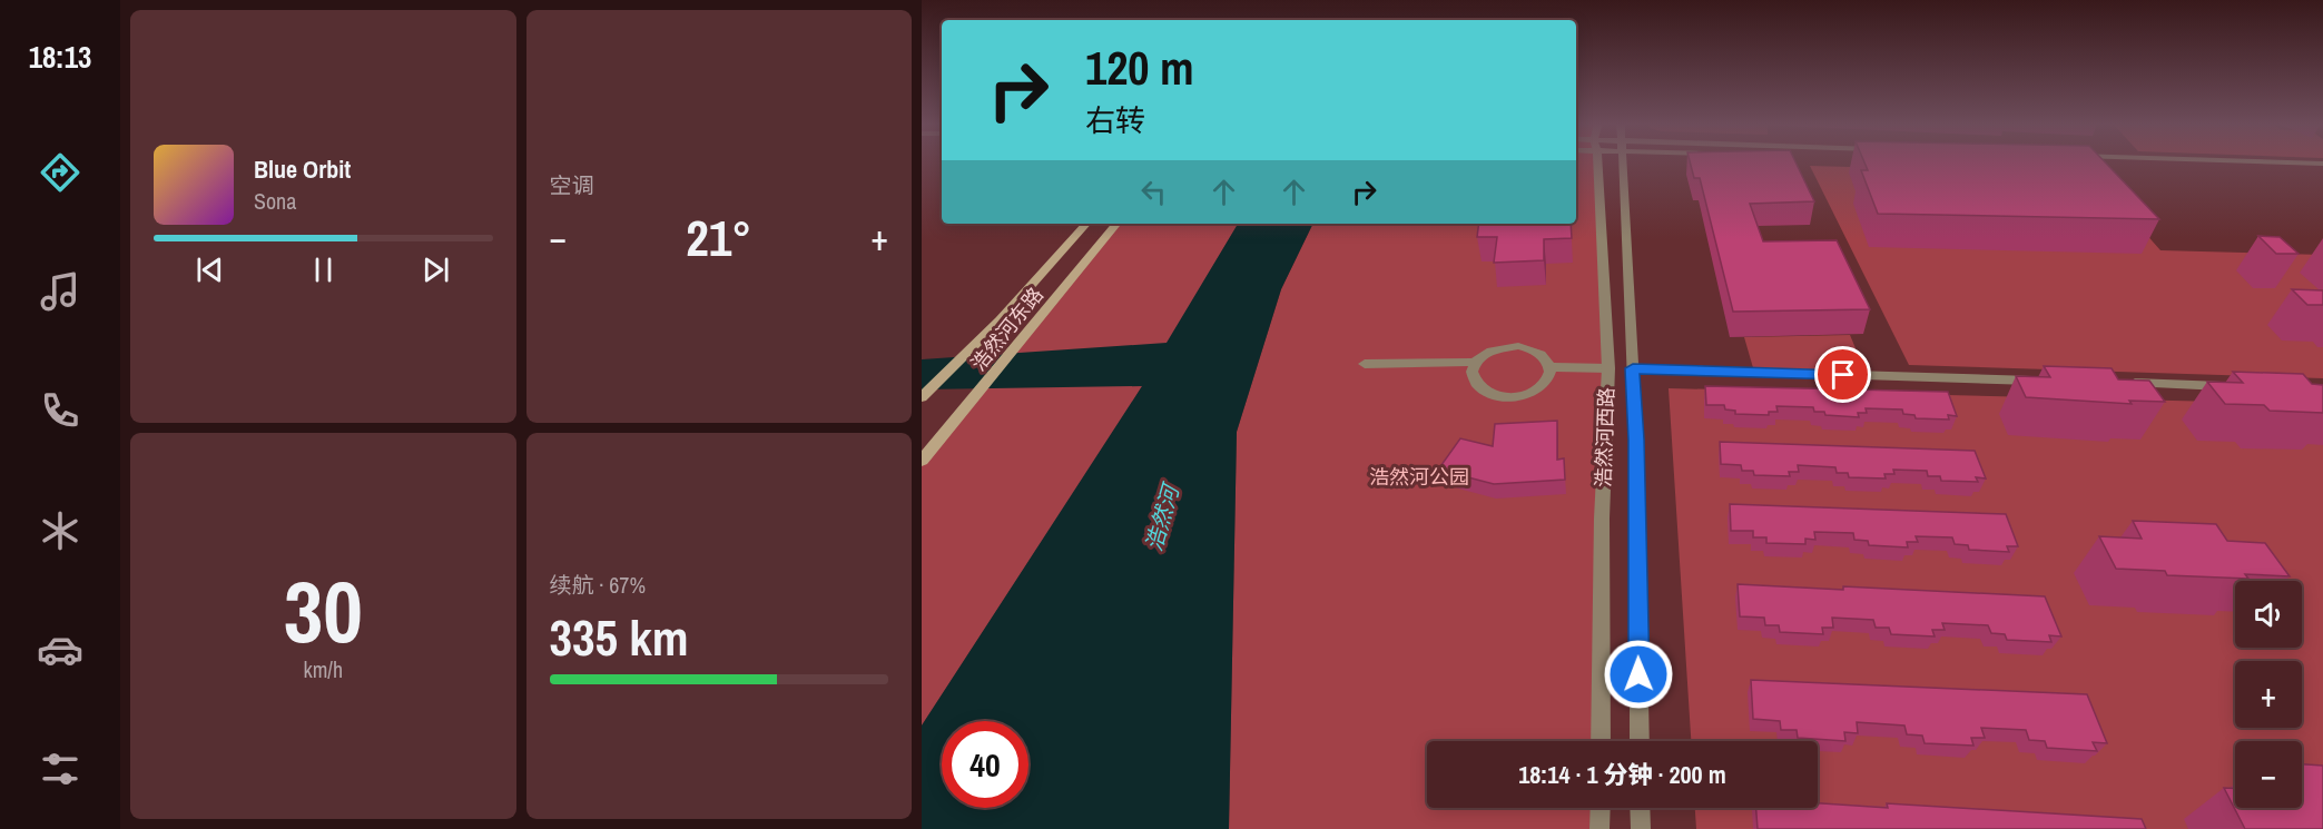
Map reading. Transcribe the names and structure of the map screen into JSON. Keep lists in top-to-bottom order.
{
  "streets": {
    "main road": ["浩然河东路"],
    "street": ["浩然河西路"]
  },
  "water": ["浩然河"],
  "parks": ["浩然河公园"],
  "page": {
    "tabs": "18:13",
    "tile": [
      "空调",
      ["30", "km/h"],
      ["续航 · 67%", "335 km"]
    ],
    "turn": ["120 m", "右转"],
    "song": ["Blue Orbit", "Sona"],
    "heat": ["−", "21°", "+"],
    "map_buttons": ["+", "−"],
    "limit": "40",
    "trip": "18:14 · 1 分钟 · 200 m"
  }
}
